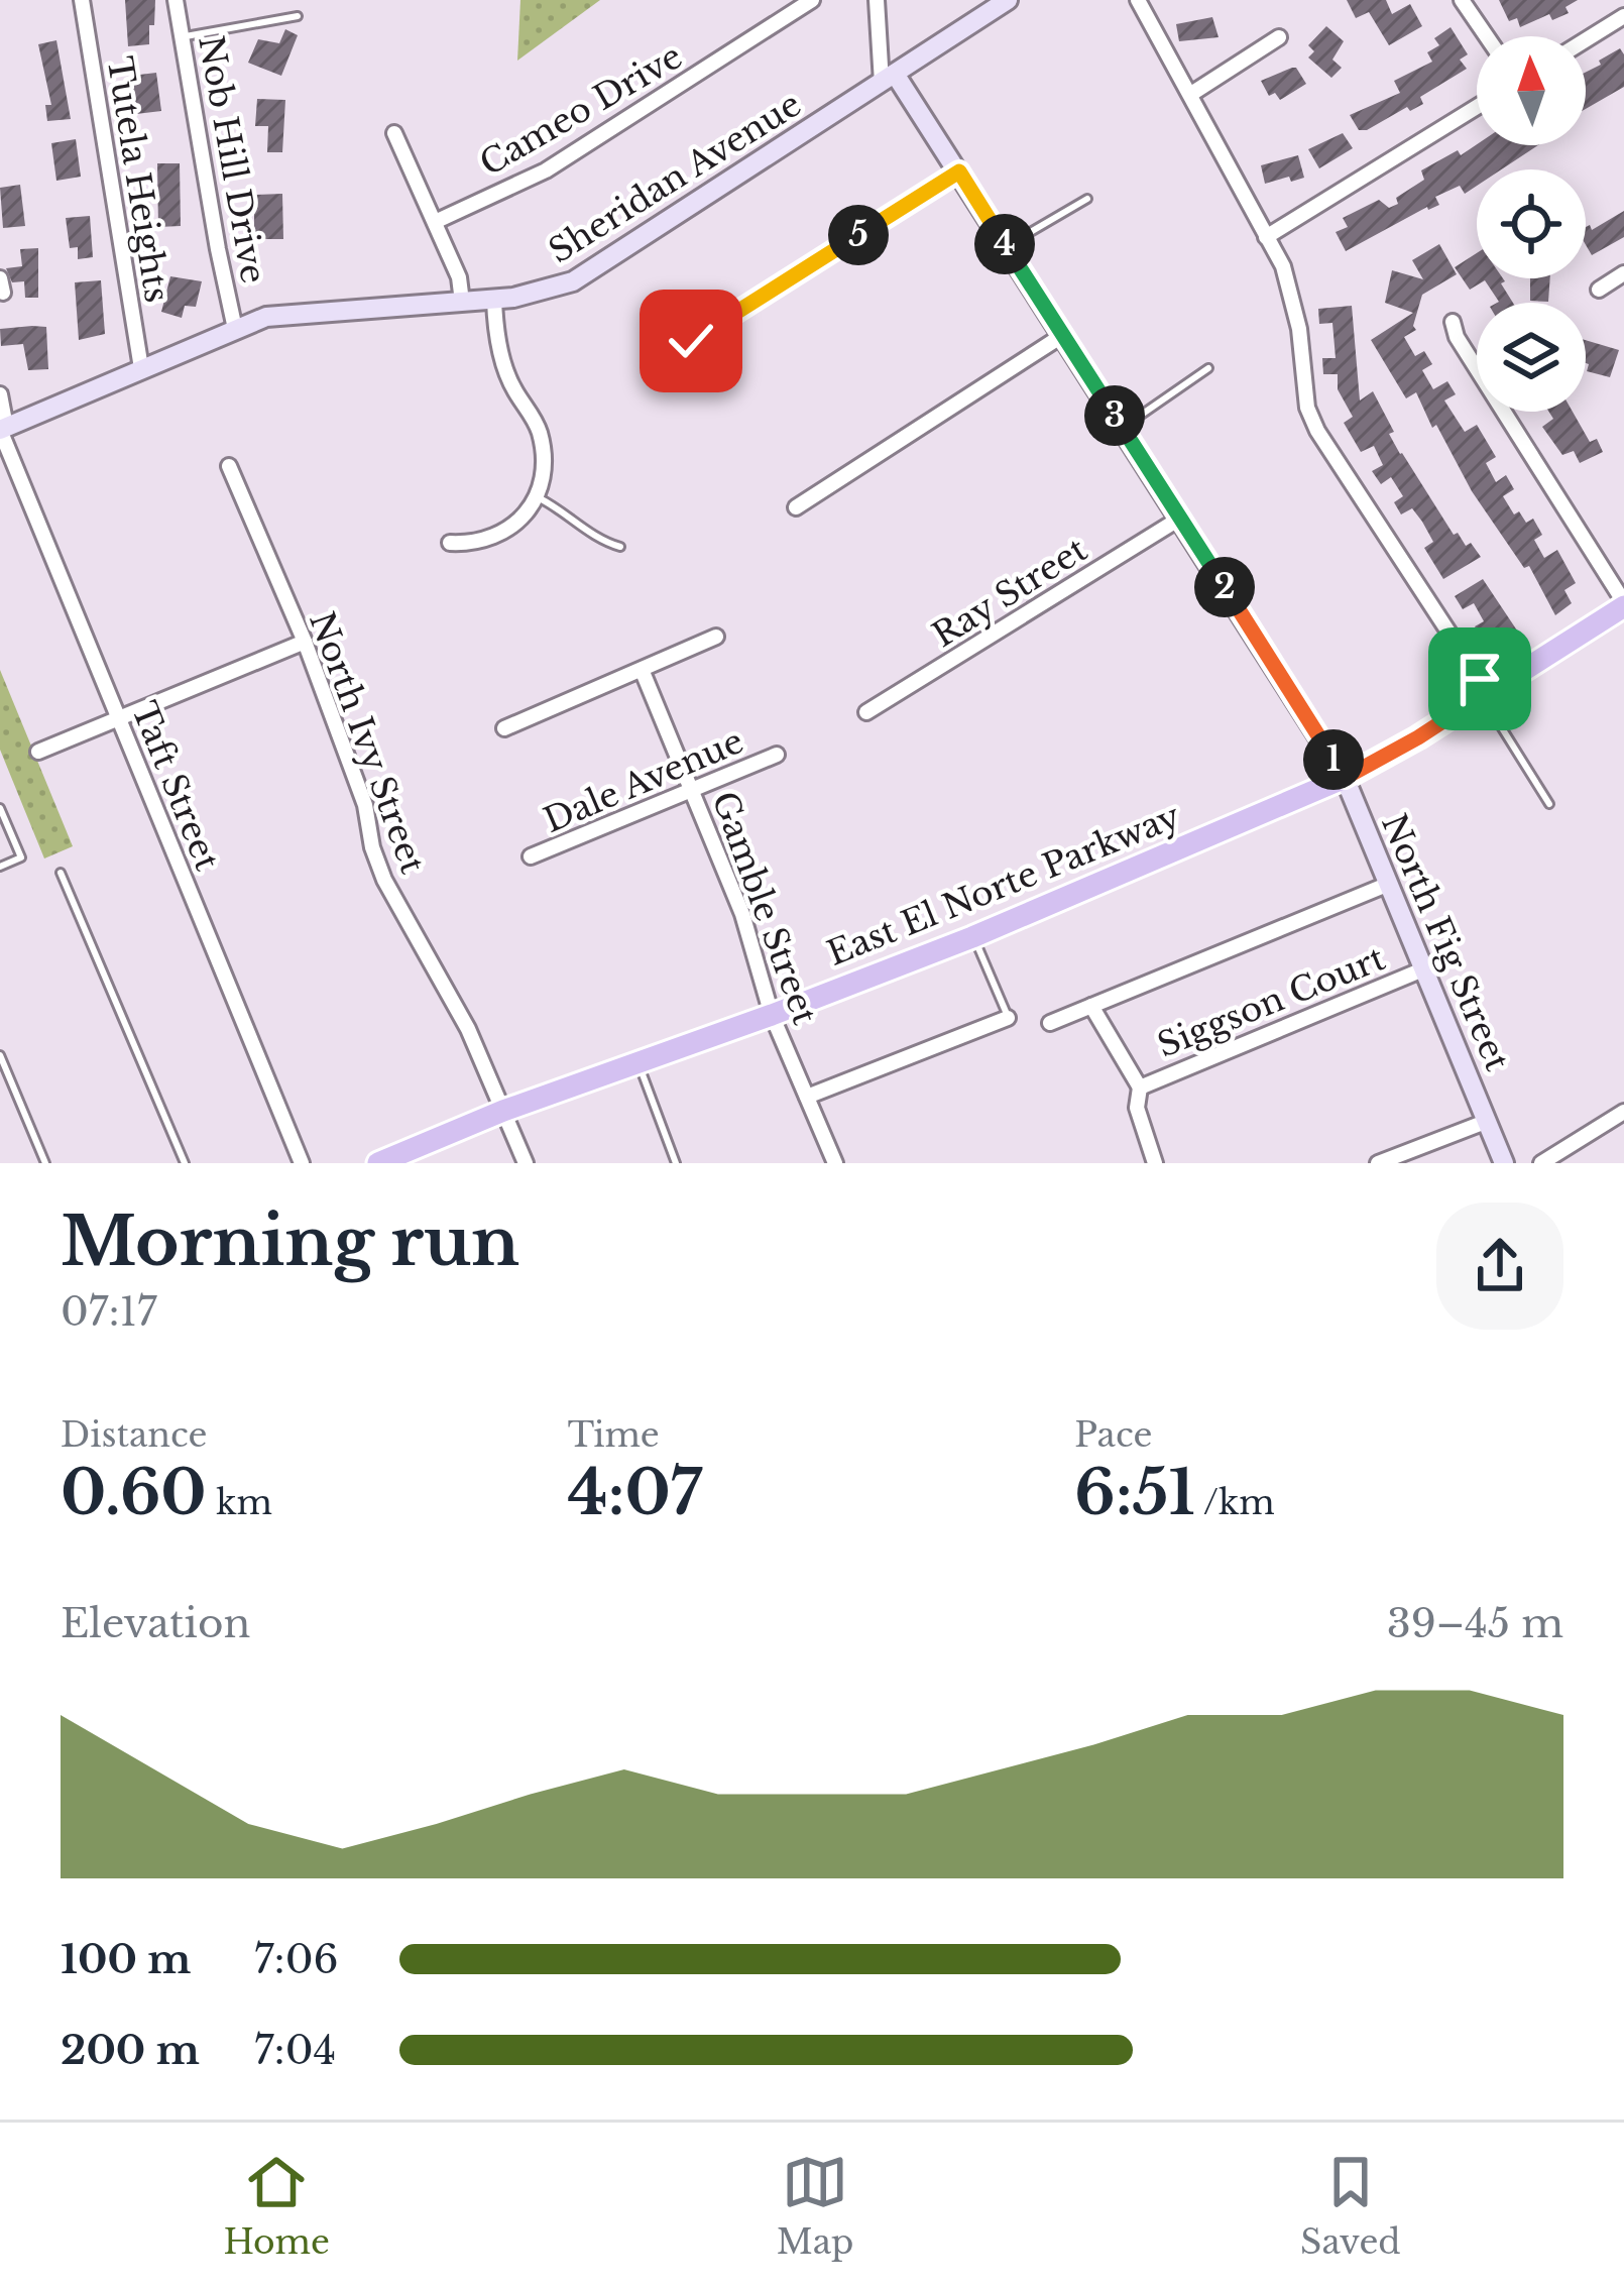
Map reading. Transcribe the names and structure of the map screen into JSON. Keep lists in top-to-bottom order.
{
  "streets": {
    "main road": ["East El Norte Parkway"],
    "street": [
      "Cameo Drive",
      "Nob Hill Drive",
      "Sheridan Avenue",
      "Tutela Heights",
      "Ray Street",
      "North Ivy Street",
      "Dale Avenue",
      "Taft Street",
      "Gamble Street",
      "North Fig Street",
      "Siggson Court"
    ]
  },
  "crossings": [
    ["Nob Hill Drive", "Sheridan Avenue"],
    ["Sheridan Avenue", "Tutela Heights"],
    ["Sheridan Avenue", "Taft Street"],
    ["Sheridan Avenue", "North Fig Street"],
    ["Ray Street", "North Fig Street"],
    ["North Ivy Street", "East El Norte Parkway"],
    ["Dale Avenue", "Gamble Street"],
    ["East El Norte Parkway", "Gamble Street"],
    ["East El Norte Parkway", "North Fig Street"],
    ["North Fig Street", "Siggson Court"]
  ],
  "north": "top",
  "page": {
    "pins": [
      "5",
      "4",
      "3",
      "2",
      "1"
    ],
    "heading": ["Morning run", "07:17"],
    "stats": [
      ["Distance", "0.60 km"],
      ["Time", "4:07"],
      ["Pace", "6:51 /km"]
    ],
    "chart": ["Elevation", "39–45 m"],
    "list": [
      {
        "name": "100 m",
        "note": "7:06"
      },
      {
        "name": "200 m",
        "note": "7:04"
      }
    ],
    "tabs": ["Home", "Map", "Saved"]
  }
}
